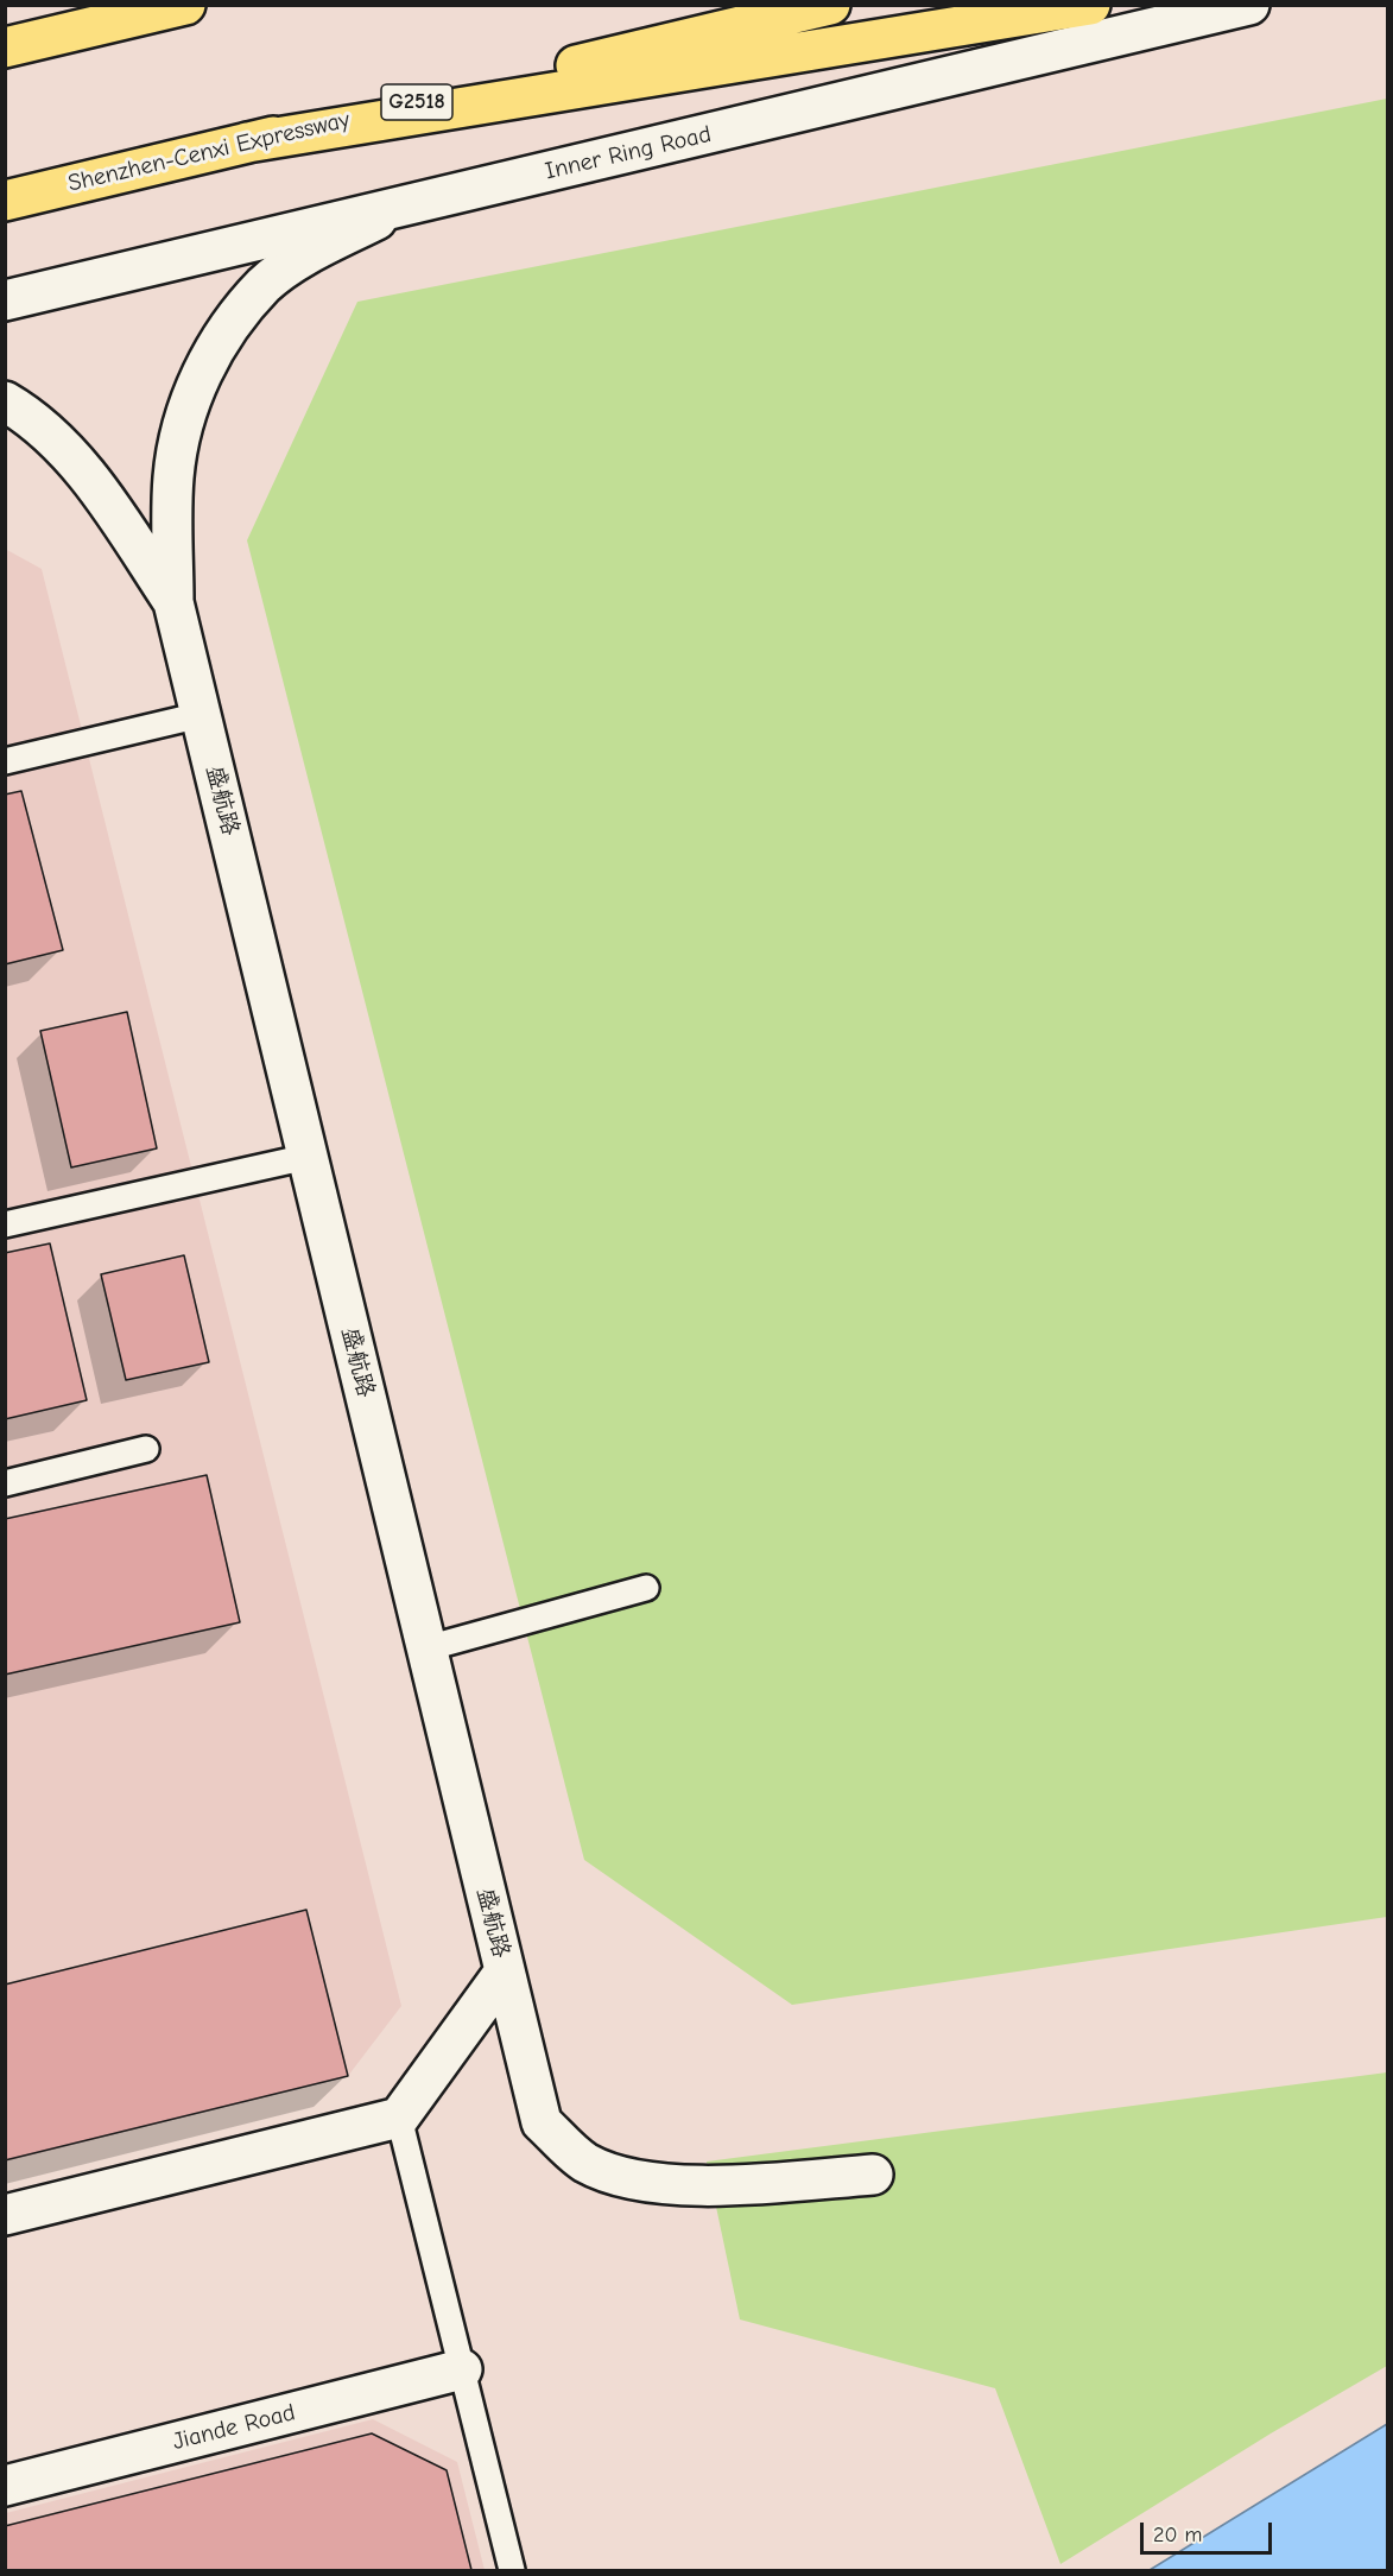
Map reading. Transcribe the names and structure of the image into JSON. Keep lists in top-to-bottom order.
{
  "streets": {
    "highway": ["G2518", "Shenzhen-Cenxi Expressway"],
    "street": ["Inner Ring Road", "盛航路", "Jiande Road"]
  },
  "scale_bar": "20 m"
}
